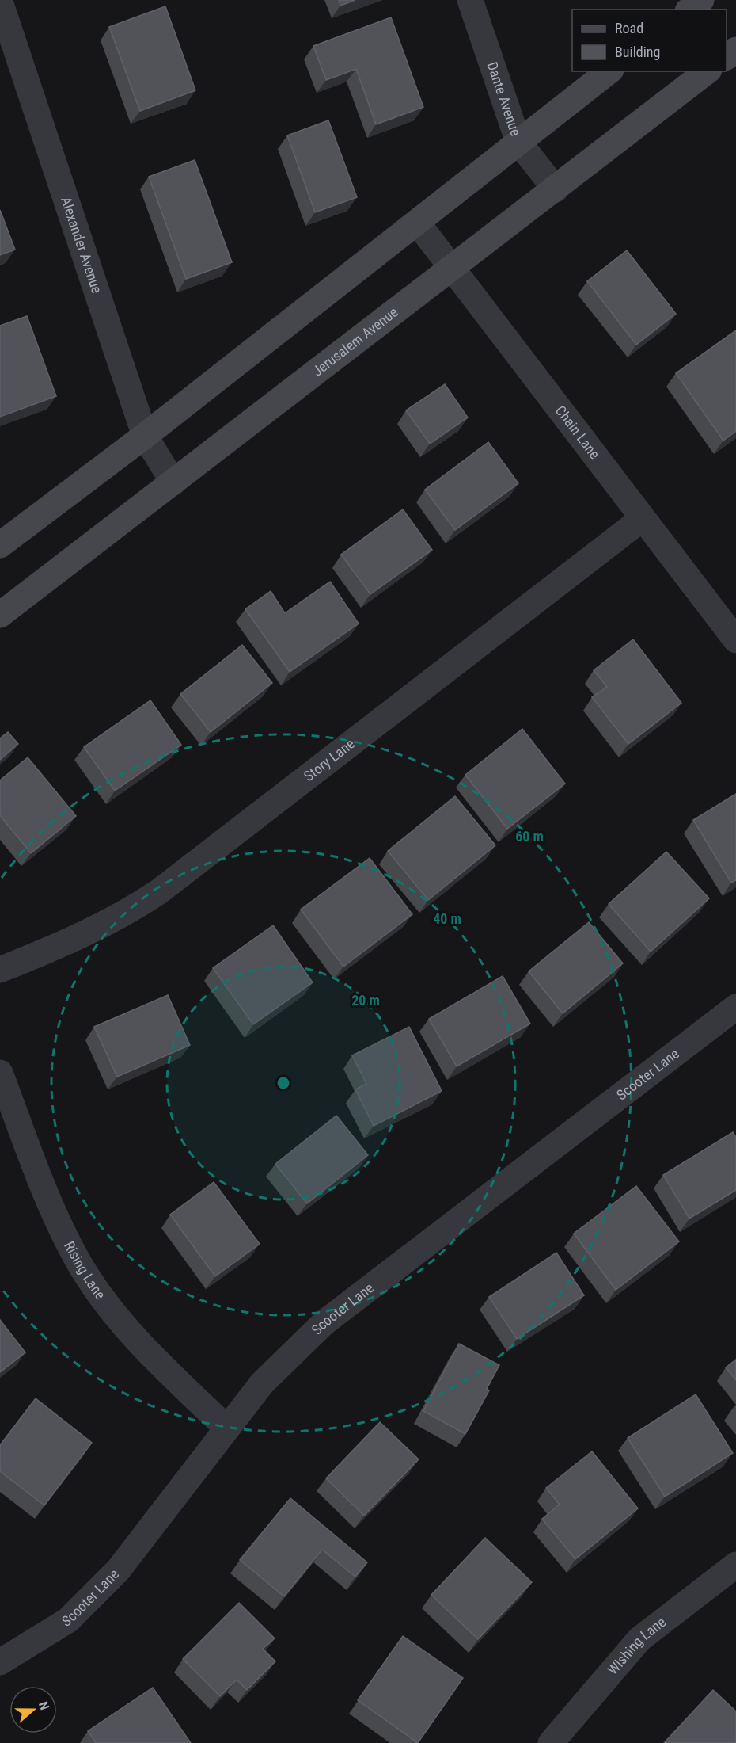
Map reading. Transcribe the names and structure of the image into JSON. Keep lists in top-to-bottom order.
{
  "streets": {
    "main road": ["Jerusalem Avenue"],
    "street": [
      "Dante Avenue",
      "Alexander Avenue",
      "Chain Lane",
      "Story Lane",
      "Scooter Lane",
      "Rising Lane",
      "Wishing Lane"
    ]
  },
  "crossings": [
    ["Dante Avenue", "Jerusalem Avenue"],
    ["Alexander Avenue", "Jerusalem Avenue"],
    ["Jerusalem Avenue", "Chain Lane"],
    ["Chain Lane", "Story Lane"],
    ["Scooter Lane", "Rising Lane"]
  ],
  "legend": ["Road", "Building"],
  "north": "right",
  "rings": ["60 m", "40 m", "20 m"]
}
